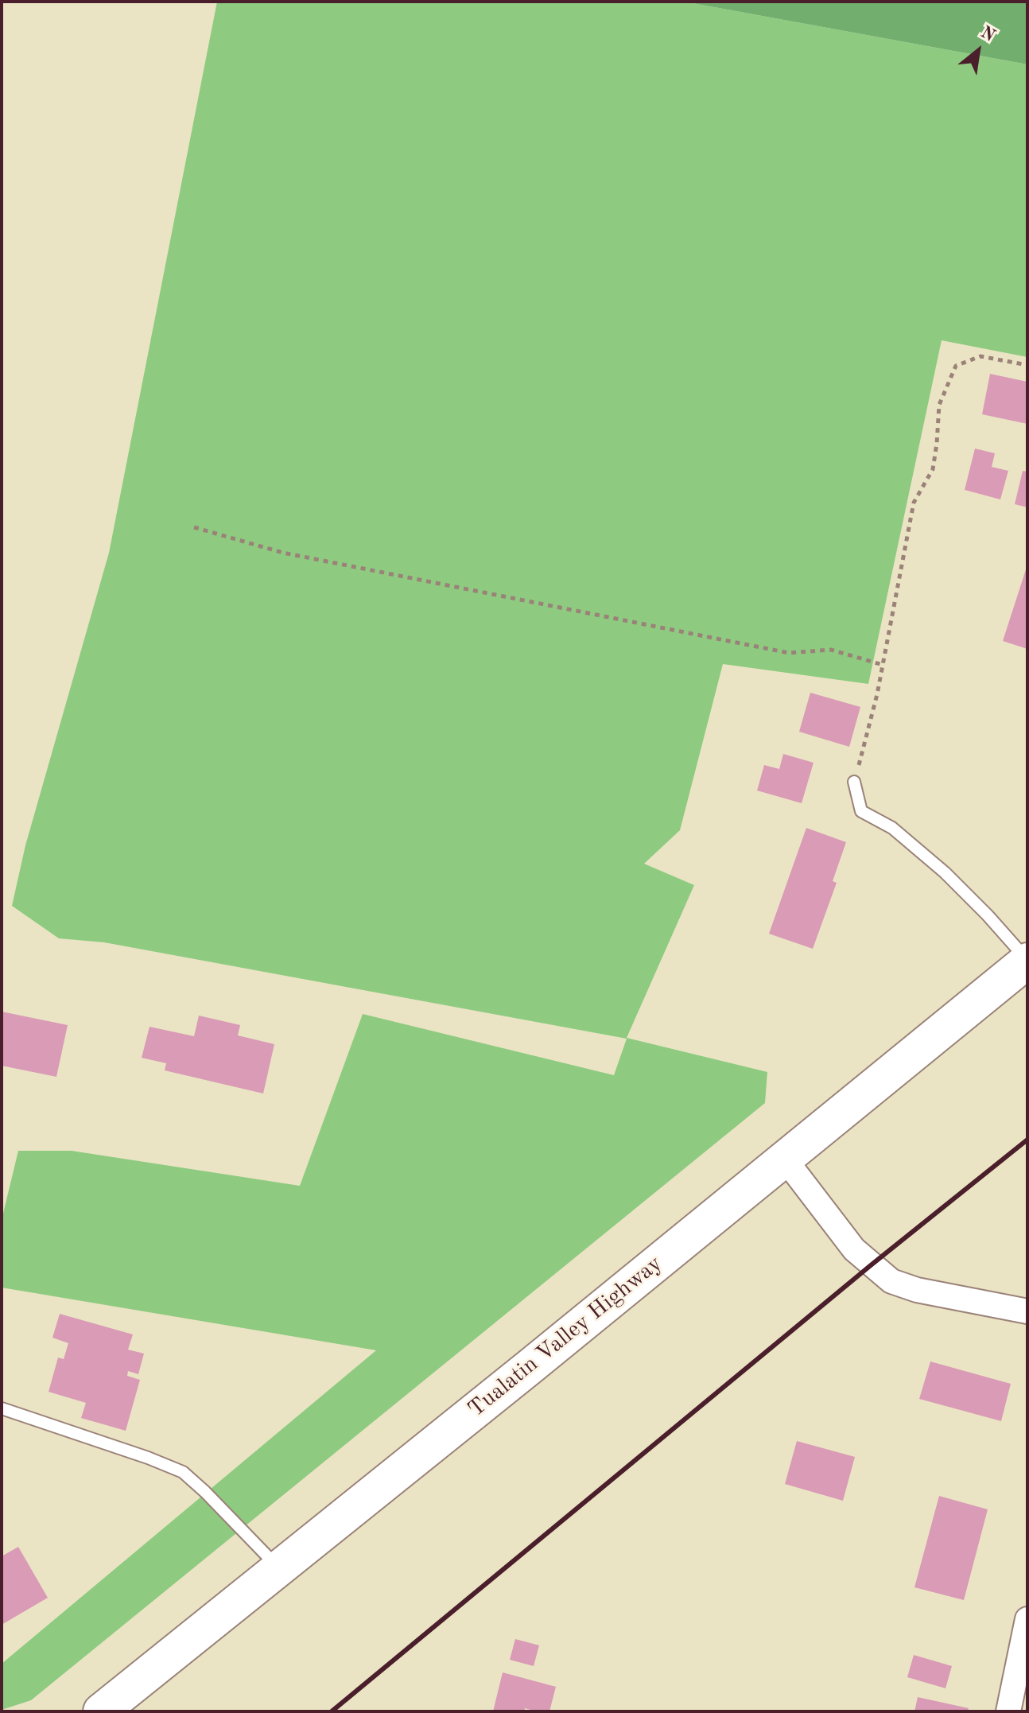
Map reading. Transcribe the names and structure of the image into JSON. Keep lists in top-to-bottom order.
{
  "streets": {
    "highway": ["Tualatin Valley Highway"]
  },
  "north": "top right"
}
